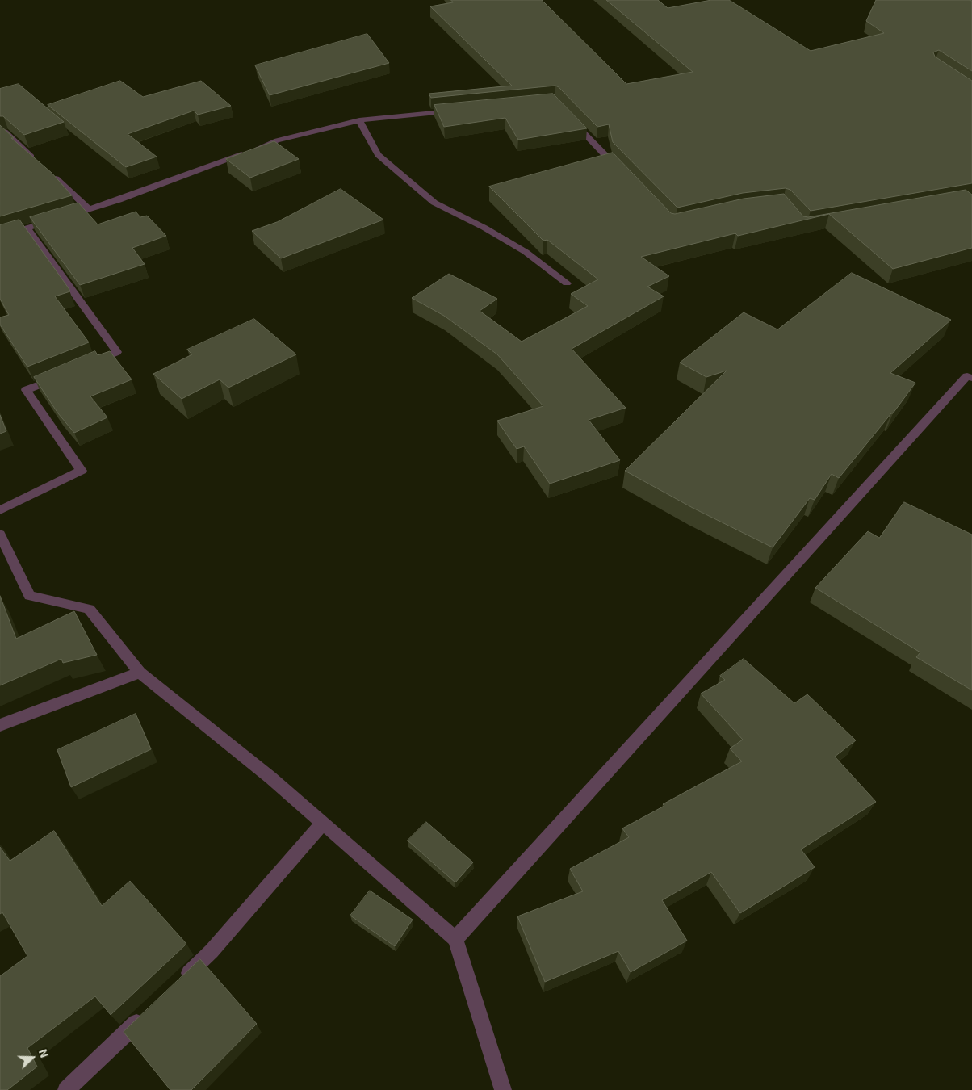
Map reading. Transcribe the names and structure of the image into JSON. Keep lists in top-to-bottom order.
{
  "north": "right"
}
